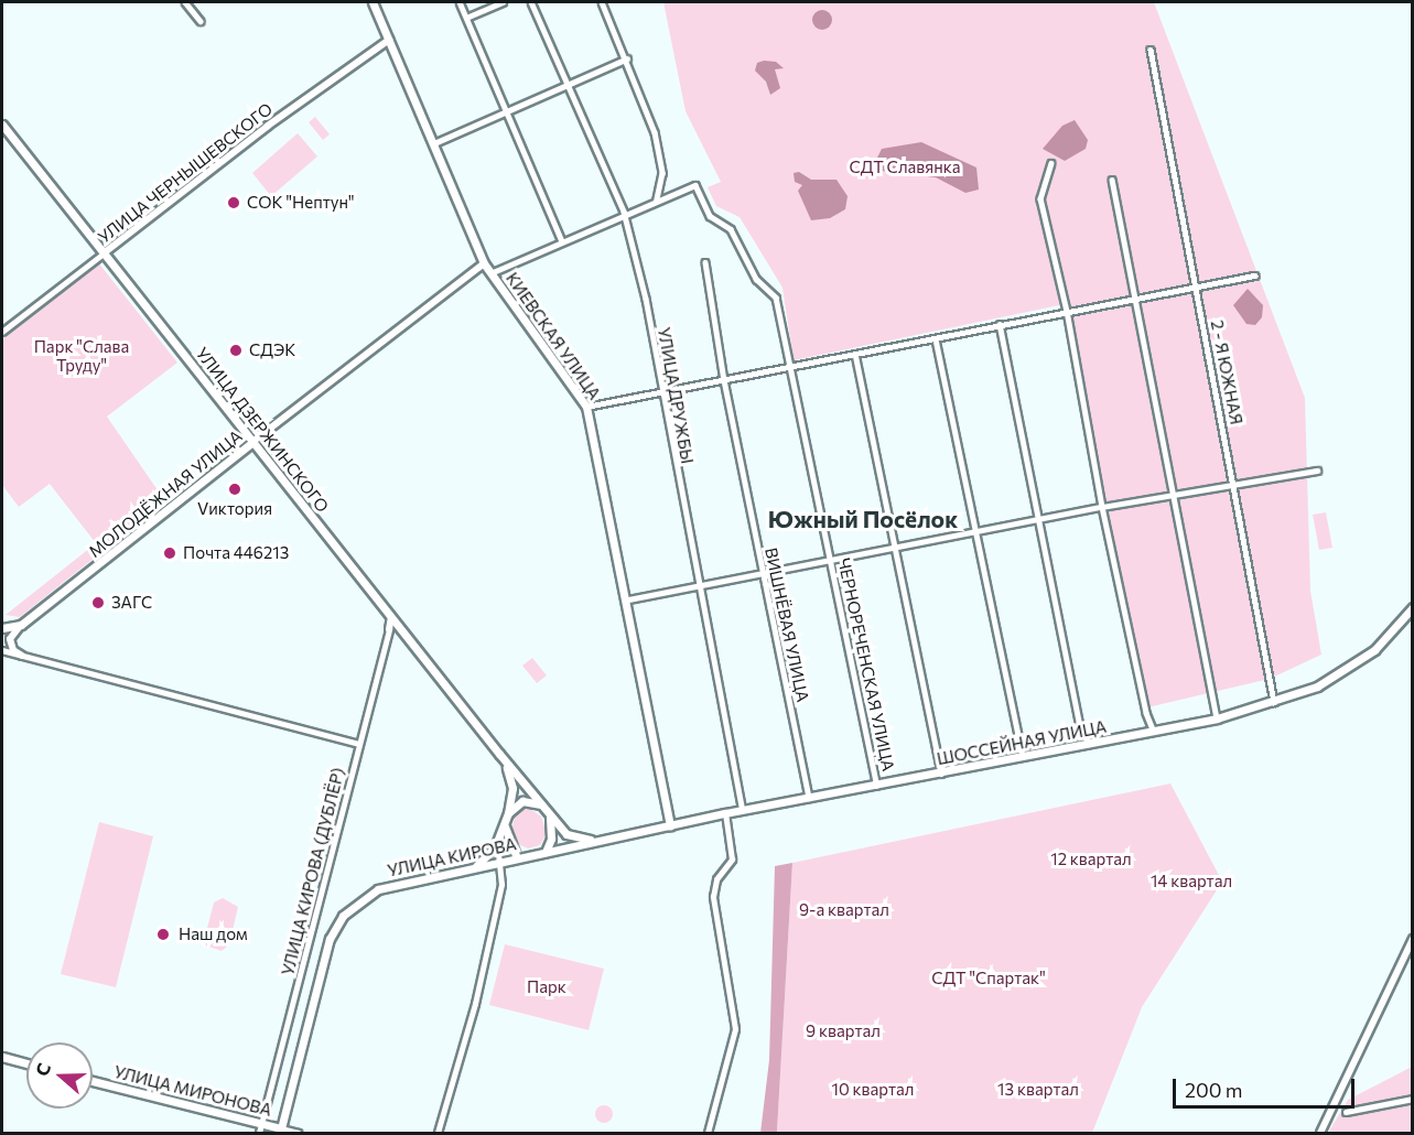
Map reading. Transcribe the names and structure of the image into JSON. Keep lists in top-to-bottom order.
{
  "streets": {
    "main road": [
      "КИЕВСКАЯ УЛИЦА",
      "УЛИЦА ДЗЕРЖИНСКОГО",
      "МОЛОДЁЖНАЯ УЛИЦА",
      "ШОССЕЙНАЯ УЛИЦА",
      "УЛИЦА КИРОВА",
      "УЛИЦА МИРОНОВА"
    ],
    "street": [
      "УЛИЦА ЧЕРНЫШЕВСКОГО",
      "2 - Я ЮЖНАЯ",
      "УЛИЦА ДРУЖБЫ",
      "ВИШНЁВАЯ УЛИЦА",
      "ЧЕРНОРЕЧЕНСКАЯ УЛИЦА",
      "УЛИЦА КИРОВА (ДУБЛЁР)"
    ]
  },
  "crossings": [
    ["УЛИЦА ЧЕРНЫШЕВСКОГО", "КИЕВСКАЯ УЛИЦА"],
    ["УЛИЦА ЧЕРНЫШЕВСКОГО", "УЛИЦА ДЗЕРЖИНСКОГО"],
    ["КИЕВСКАЯ УЛИЦА", "МОЛОДЁЖНАЯ УЛИЦА"],
    ["КИЕВСКАЯ УЛИЦА", "ЧЕРНОРЕЧЕНСКАЯ УЛИЦА"],
    ["КИЕВСКАЯ УЛИЦА", "ШОССЕЙНАЯ УЛИЦА"],
    ["2 - Я ЮЖНАЯ", "ШОССЕЙНАЯ УЛИЦА"],
    ["УЛИЦА ДРУЖБЫ", "ЧЕРНОРЕЧЕНСКАЯ УЛИЦА"],
    ["УЛИЦА ДРУЖБЫ", "ШОССЕЙНАЯ УЛИЦА"],
    ["УЛИЦА ДЗЕРЖИНСКОГО", "МОЛОДЁЖНАЯ УЛИЦА"],
    ["УЛИЦА ДЗЕРЖИНСКОГО", "УЛИЦА КИРОВА (ДУБЛЁР)"],
    ["ВИШНЁВАЯ УЛИЦА", "ШОССЕЙНАЯ УЛИЦА"],
    ["ЧЕРНОРЕЧЕНСКАЯ УЛИЦА", "ШОССЕЙНАЯ УЛИЦА"],
    ["ШОССЕЙНАЯ УЛИЦА", "УЛИЦА КИРОВА"],
    ["УЛИЦА КИРОВА", "УЛИЦА МИРОНОВА"],
    ["УЛИЦА КИРОВА (ДУБЛЁР)", "УЛИЦА МИРОНОВА"]
  ],
  "districts": ["Южный Посёлок"],
  "parks": [
    "СДТ Славянка",
    "Парк \"Слава Труду\"",
    "12 квартал",
    "14 квартал",
    "9-а квартал",
    "СДТ \"Спартак\"",
    "Парк",
    "9 квартал",
    "10 квартал",
    "13 квартал"
  ],
  "places": [
    "СОК \"Нептун\"",
    "СДЭК",
    "Vиктория",
    "Почта 446213",
    "ЗАГС",
    "Наш дом"
  ],
  "scale_bar": "200 m",
  "north": "left"
}
